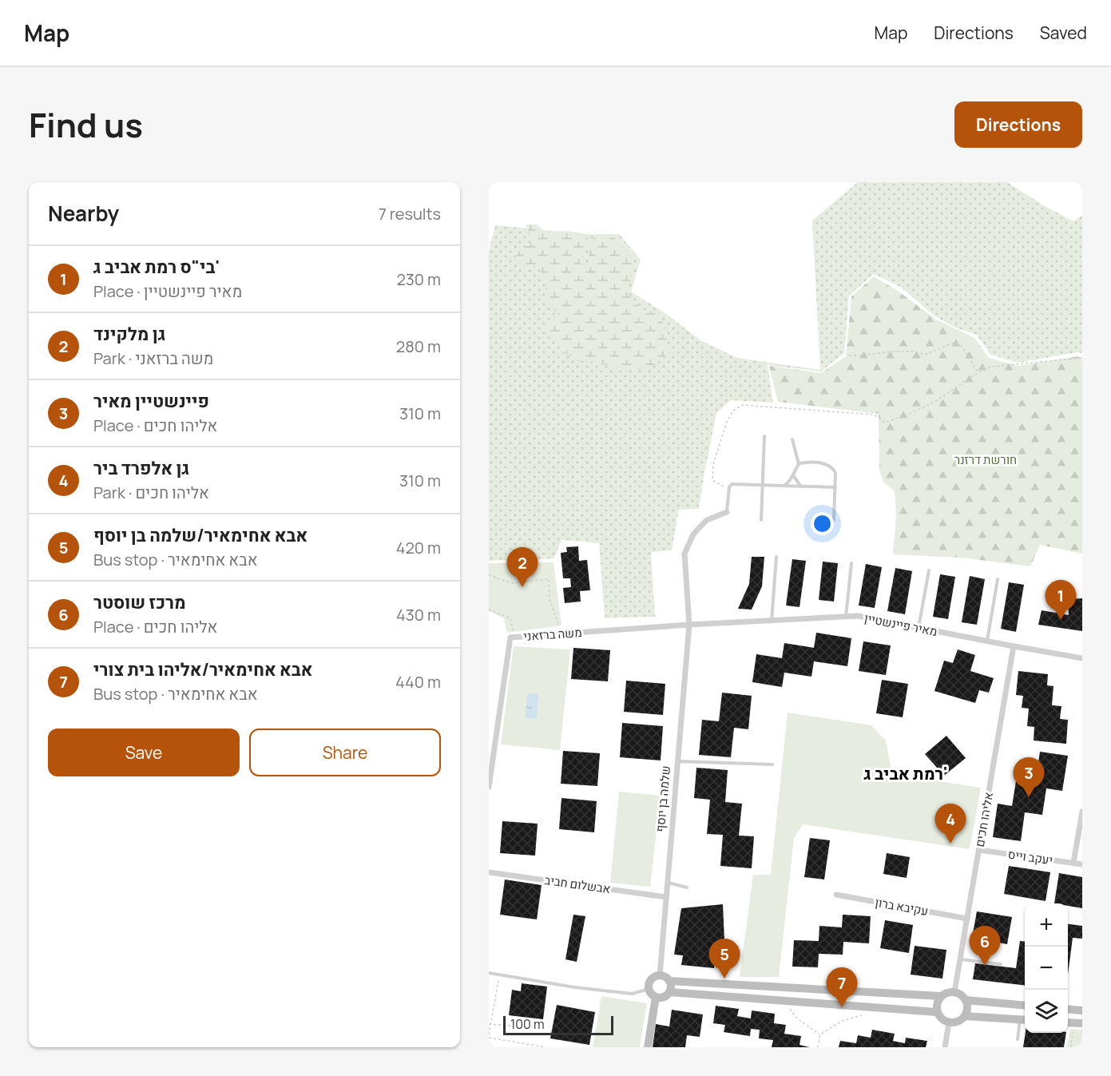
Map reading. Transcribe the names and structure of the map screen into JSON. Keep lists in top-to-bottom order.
{
  "streets": {
    "street": [
      "מאיר פיינשטיין",
      "משה ברזאני",
      "שלמה בן יוסף",
      "אליהו חכים",
      "יעקב וייס",
      "אבשלום חביב",
      "עקיבא ברון"
    ]
  },
  "crossings": [
    ["מאיר פיינשטיין", "משה ברזאני"],
    ["מאיר פיינשטיין", "שלמה בן יוסף"],
    ["מאיר פיינשטיין", "אליהו חכים"],
    ["משה ברזאני", "שלמה בן יוסף"],
    ["שלמה בן יוסף", "אבשלום חביב"],
    ["אליהו חכים", "יעקב וייס"],
    ["אליהו חכים", "עקיבא ברון"]
  ],
  "districts": ["רמת אביב ג'"],
  "parks": ["חורשת דרזנר"],
  "scale_bar": "100 m",
  "page": {
    "header": "Map",
    "nav": ["Map", "Directions", "Saved"],
    "title": "Find us",
    "buttons": [
      "Directions",
      ["Save", "Share"]
    ],
    "heading": ["Nearby", "7 results"],
    "list": [
      {
        "mark": "1",
        "name": "בי\"ס רמת אביב ג'",
        "note": "Place · מאיר פיינשטיין",
        "value": "230 m"
      },
      {
        "mark": "2",
        "name": "גן מלקינד",
        "note": "Park · משה ברזאני",
        "value": "280 m"
      },
      {
        "mark": "3",
        "name": "פיינשטיין מאיר",
        "note": "Place · אליהו חכים",
        "value": "310 m"
      },
      {
        "mark": "4",
        "name": "גן אלפרד ביר",
        "note": "Park · אליהו חכים",
        "value": "310 m"
      },
      {
        "mark": "5",
        "name": "אבא אחימאיר/שלמה בן יוסף",
        "note": "Bus stop · אבא אחימאיר",
        "value": "420 m"
      },
      {
        "mark": "6",
        "name": "מרכז שוסטר",
        "note": "Place · אליהו חכים",
        "value": "430 m"
      },
      {
        "mark": "7",
        "name": "אבא אחימאיר/אליהו בית צורי",
        "note": "Bus stop · אבא אחימאיר",
        "value": "440 m"
      }
    ],
    "pins": [
      "2",
      "1",
      "3",
      "4",
      "6",
      "5",
      "7"
    ],
    "map_buttons": ["+", "−"],
    "scale": "100 m"
  }
}
